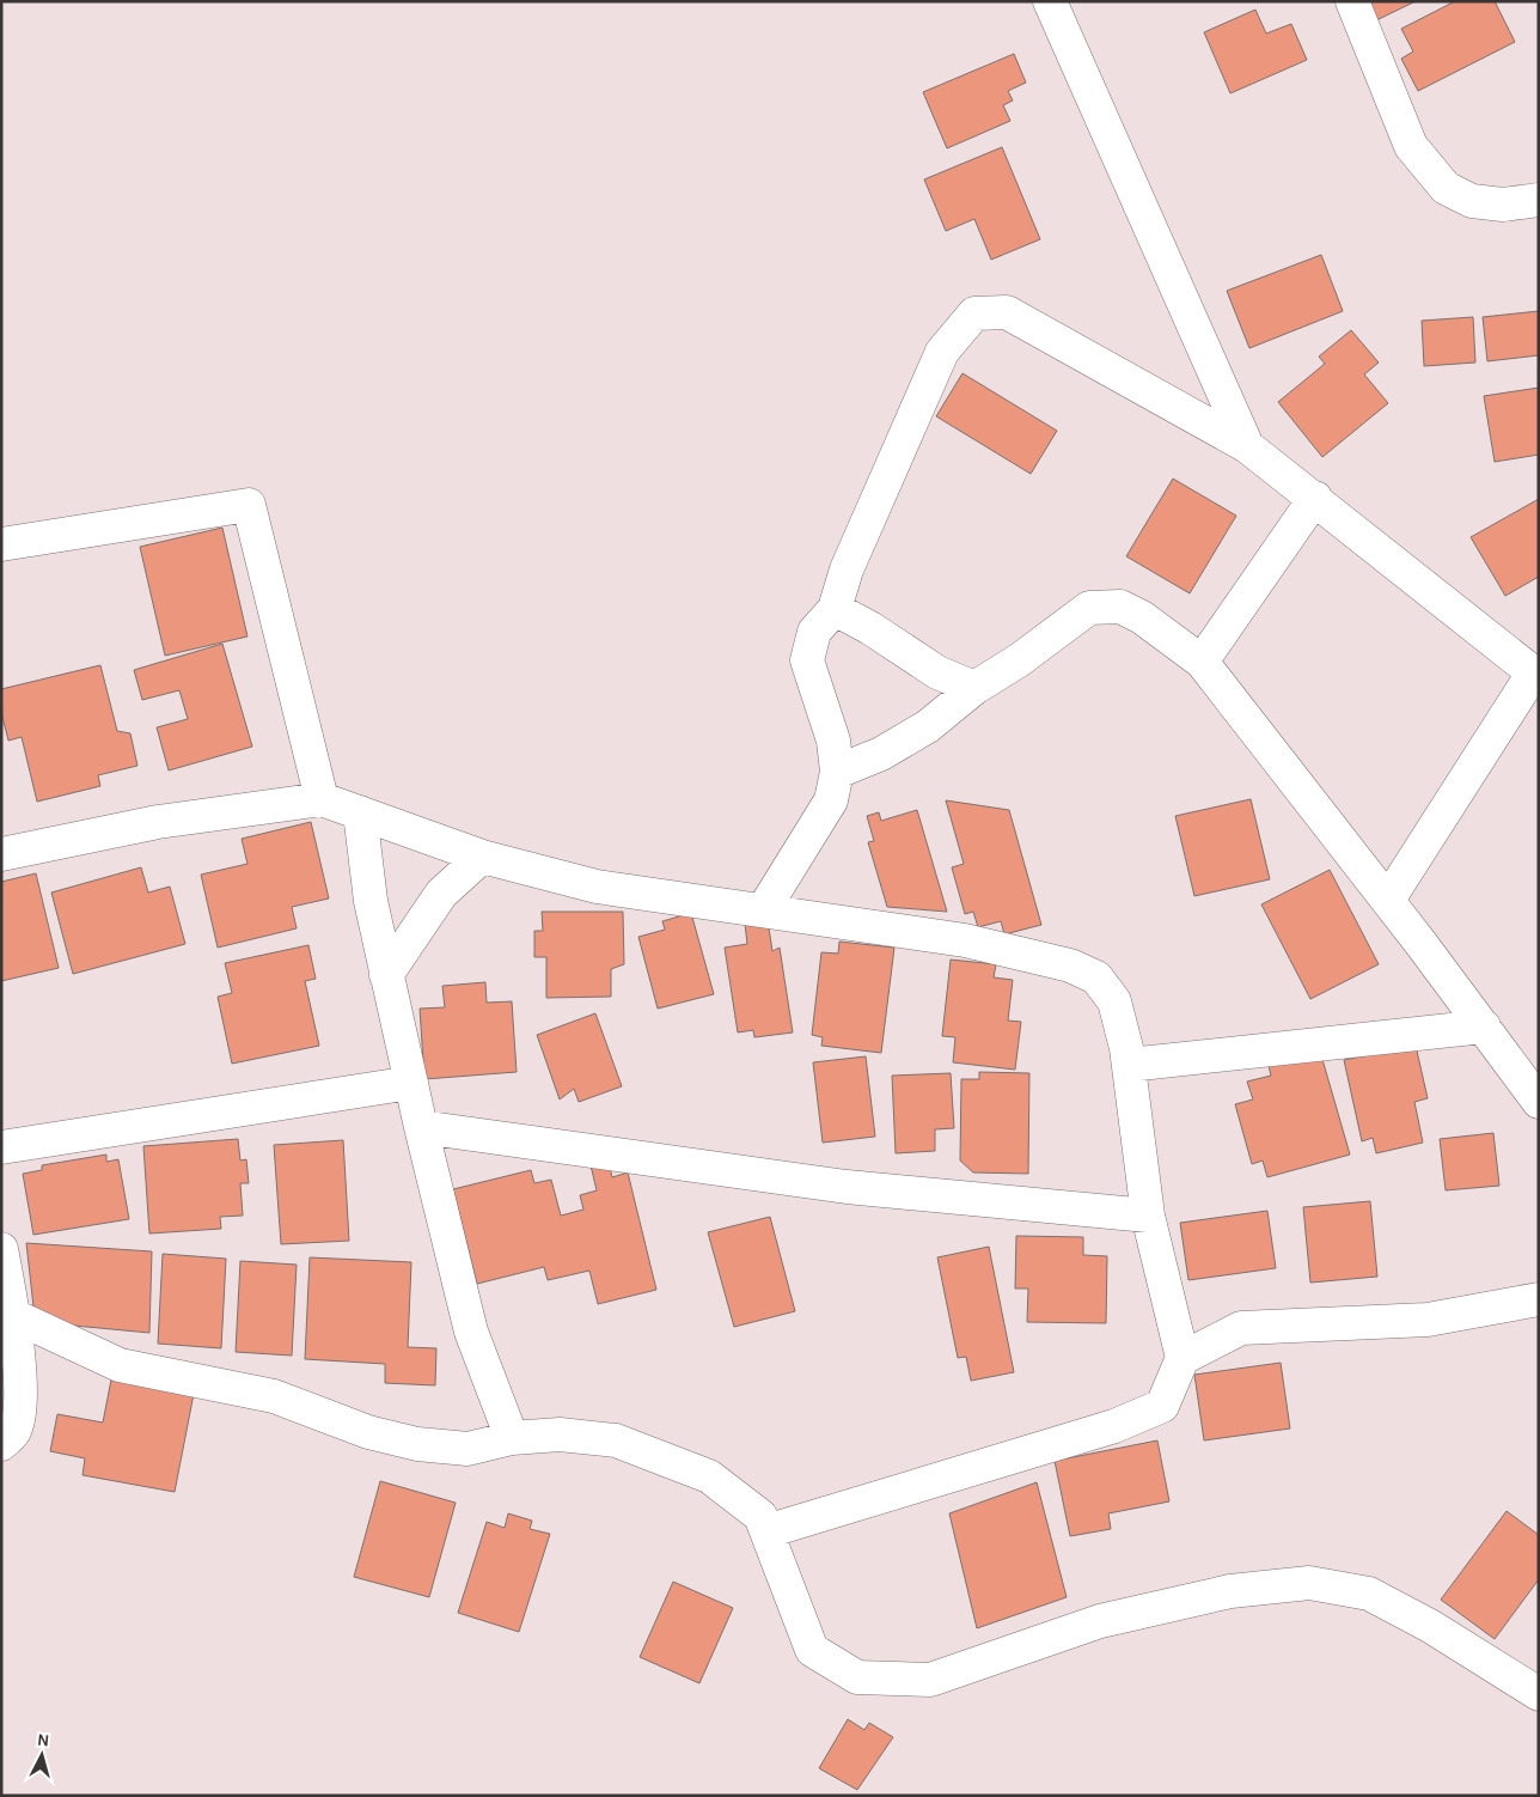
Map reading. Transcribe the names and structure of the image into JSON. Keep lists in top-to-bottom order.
{
  "north": "top"
}
